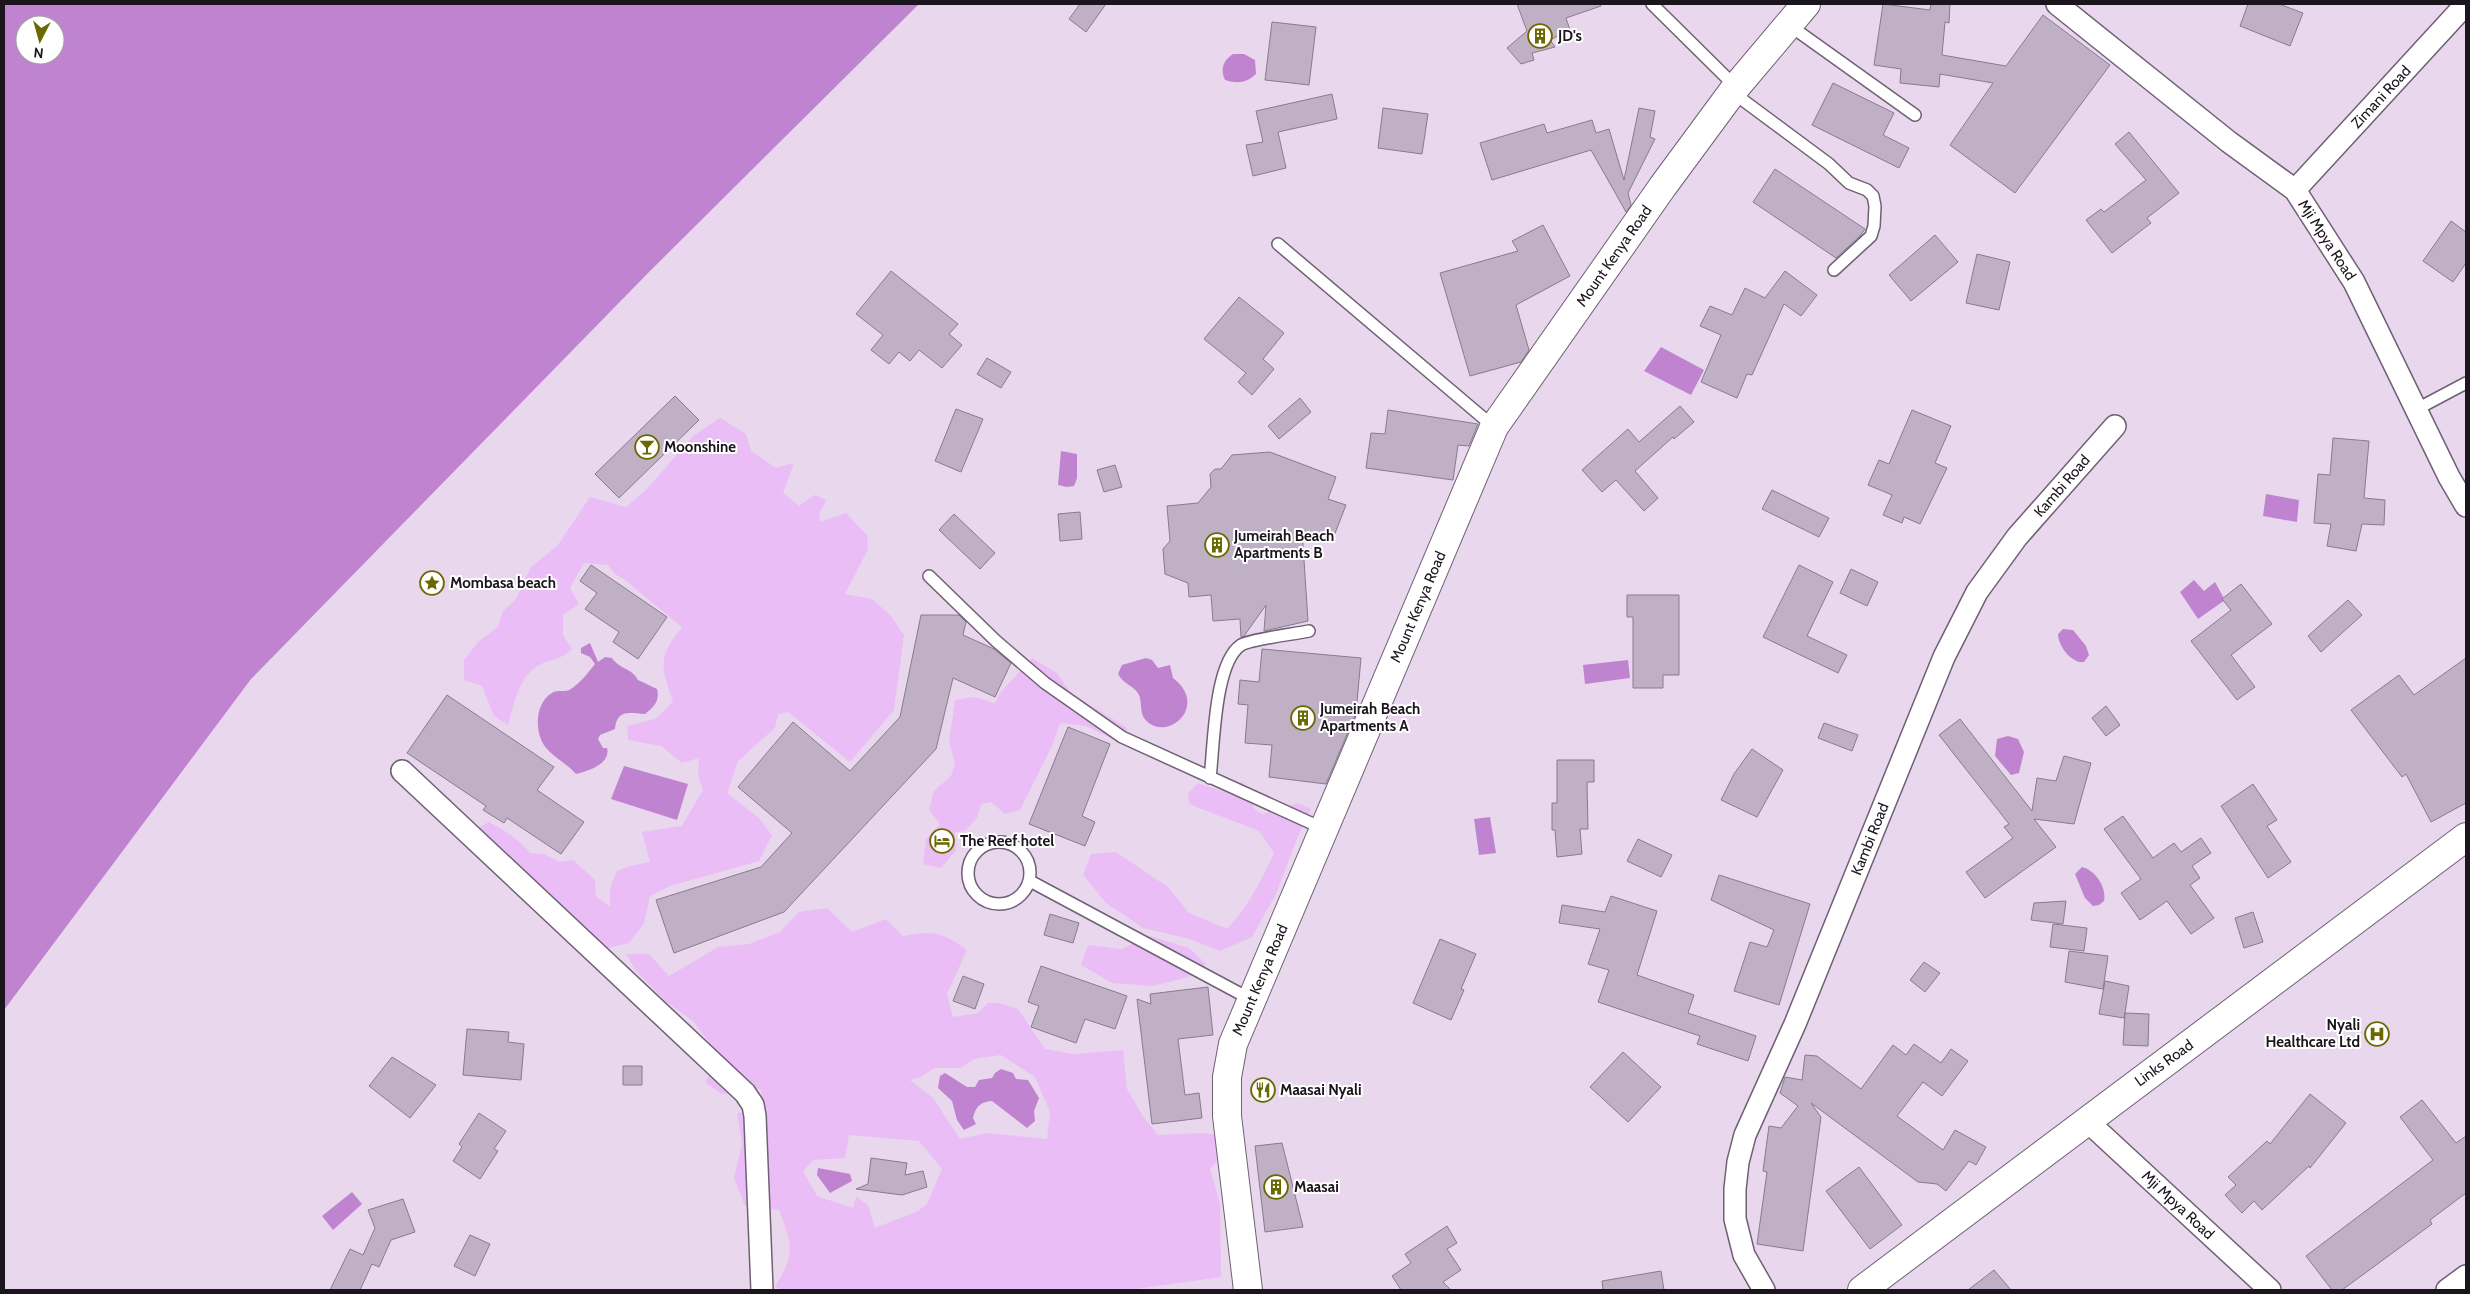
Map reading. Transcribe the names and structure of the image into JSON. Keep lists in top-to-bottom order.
{
  "streets": {
    "main road": ["Mount Kenya Road", "Links Road"],
    "street": ["Zimani Road", "Mji Mpya Road", "Kambi Road"]
  },
  "crossings": [
    ["Zimani Road", "Mji Mpya Road"],
    ["Mji Mpya Road", "Links Road"]
  ],
  "places": {
    "building": [
      "JD's",
      "Jumeirah Beach Apartments B",
      "Jumeirah Beach Apartments A",
      "Maasai"
    ],
    "bar": ["Moonshine"],
    "place": ["Mombasa beach"],
    "hotel": ["The Reef hotel"],
    "hospital": ["Nyali Healthcare Ltd"],
    "restaurant": ["Maasai Nyali"]
  },
  "north": "bottom"
}
